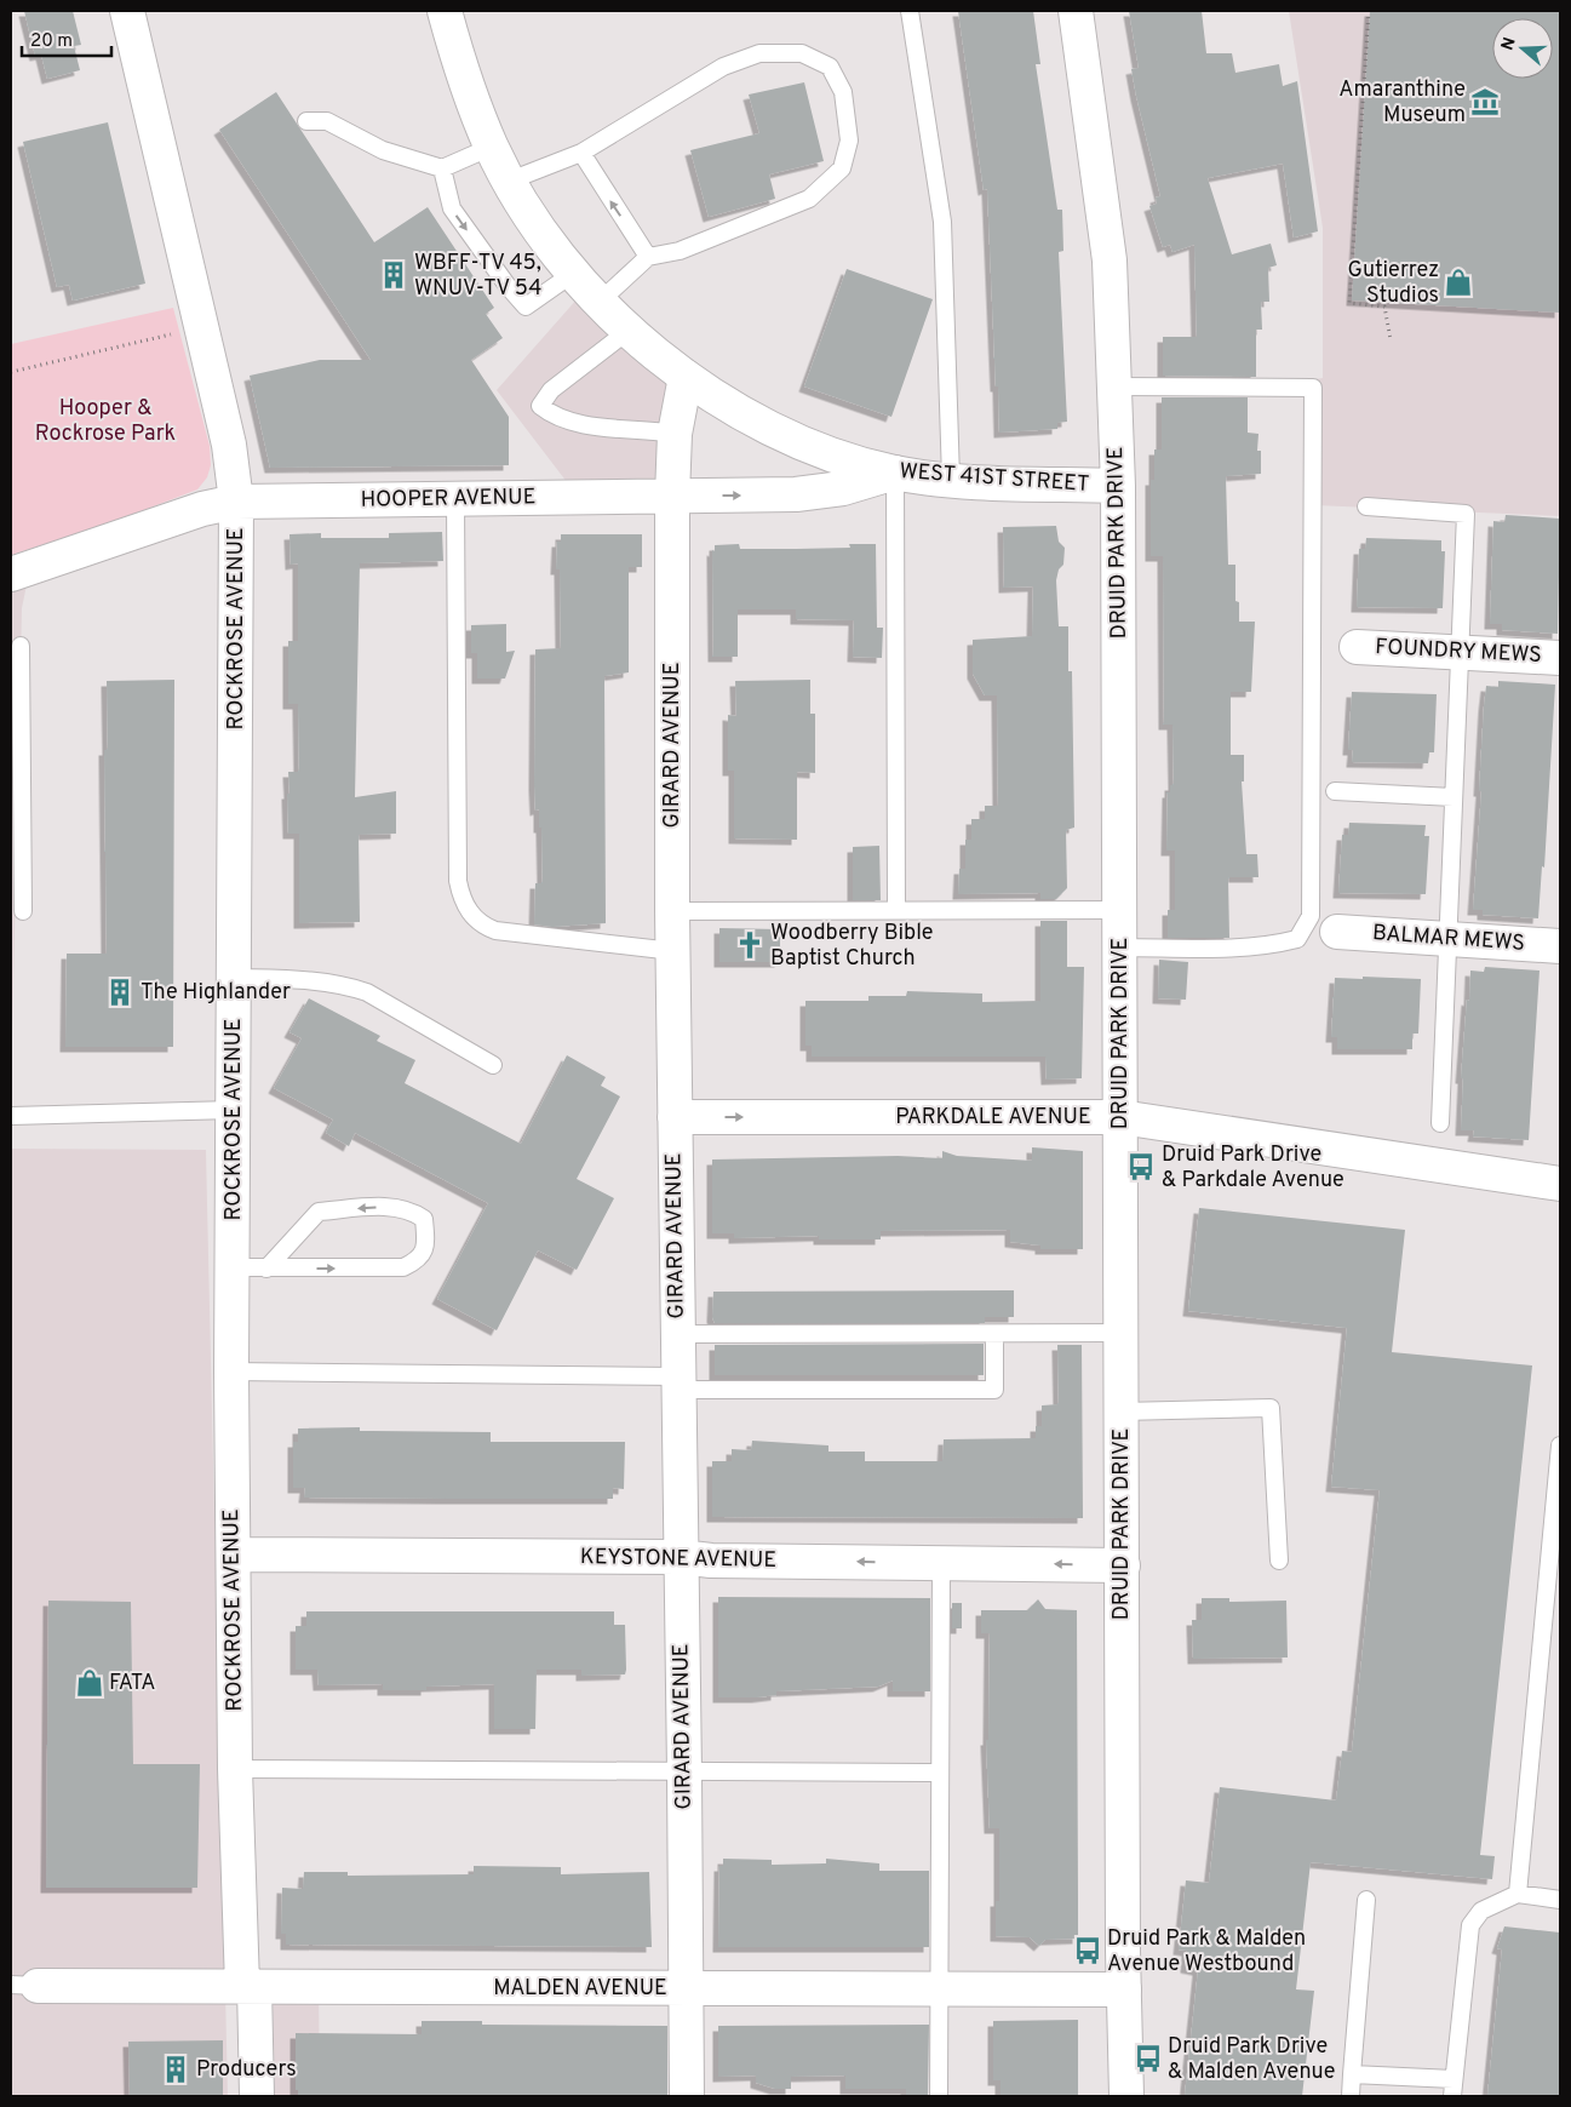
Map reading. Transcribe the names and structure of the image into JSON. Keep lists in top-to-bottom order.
{
  "streets": {
    "street": [
      "WEST 41ST STREET",
      "HOOPER AVENUE",
      "DRUID PARK DRIVE",
      "ROCKROSE AVENUE",
      "FOUNDRY MEWS",
      "GIRARD AVENUE",
      "BALMAR MEWS",
      "PARKDALE AVENUE",
      "KEYSTONE AVENUE",
      "MALDEN AVENUE"
    ]
  },
  "crossings": [
    ["WEST 41ST STREET", "HOOPER AVENUE"],
    ["WEST 41ST STREET", "DRUID PARK DRIVE"],
    ["WEST 41ST STREET", "GIRARD AVENUE"],
    ["HOOPER AVENUE", "ROCKROSE AVENUE"],
    ["HOOPER AVENUE", "GIRARD AVENUE"],
    ["DRUID PARK DRIVE", "PARKDALE AVENUE"],
    ["DRUID PARK DRIVE", "KEYSTONE AVENUE"],
    ["DRUID PARK DRIVE", "MALDEN AVENUE"],
    ["ROCKROSE AVENUE", "KEYSTONE AVENUE"],
    ["ROCKROSE AVENUE", "MALDEN AVENUE"],
    ["GIRARD AVENUE", "PARKDALE AVENUE"],
    ["GIRARD AVENUE", "KEYSTONE AVENUE"],
    ["GIRARD AVENUE", "MALDEN AVENUE"]
  ],
  "one_way": ["PARKDALE AVENUE", "KEYSTONE AVENUE"],
  "parks": ["Hooper & Rockrose Park"],
  "places": {
    "museum": ["Amaranthine Museum"],
    "building": ["WBFF-TV 45, WNUV-TV 54", "The Highlander", "Producers"],
    "shop": ["Gutierrez Studios", "FATA"],
    "church": ["Woodberry Bible Baptist Church"],
    "bus stop": ["Druid Park Drive & Parkdale Avenue", "Druid Park & Malden Avenue Westbound", "Druid Park Drive & Malden Avenue"]
  },
  "scale_bar": "20 m",
  "north": "left"
}
